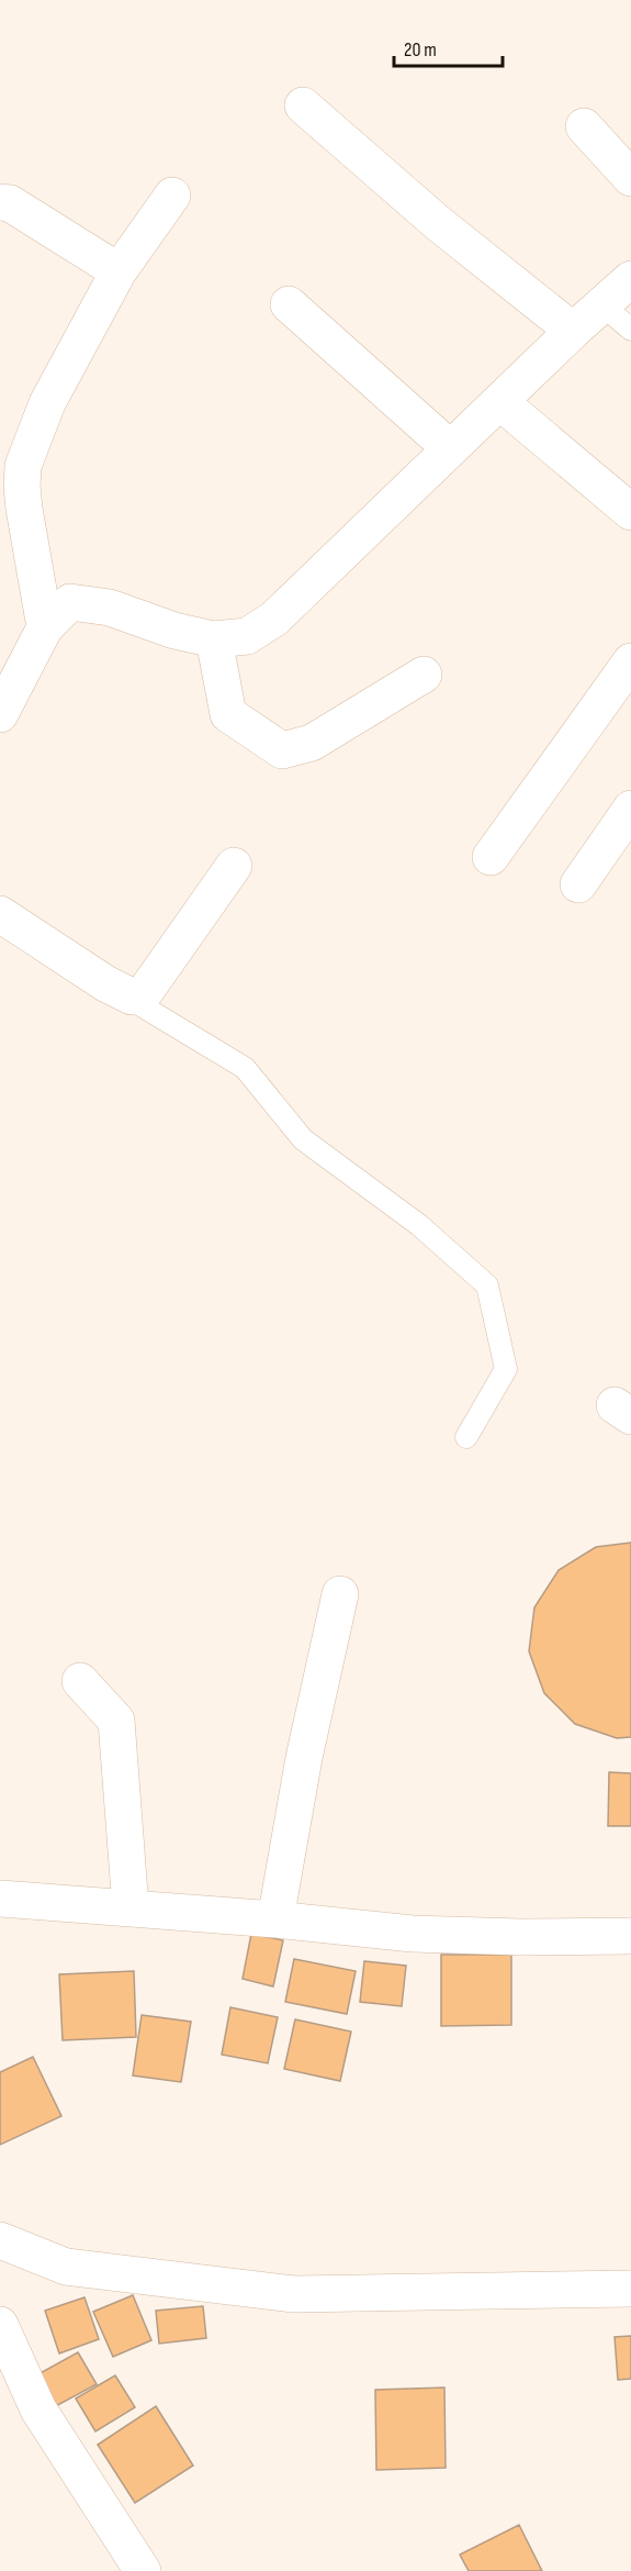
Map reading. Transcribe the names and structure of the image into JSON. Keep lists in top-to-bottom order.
{
  "scale_bar": "20 m"
}
